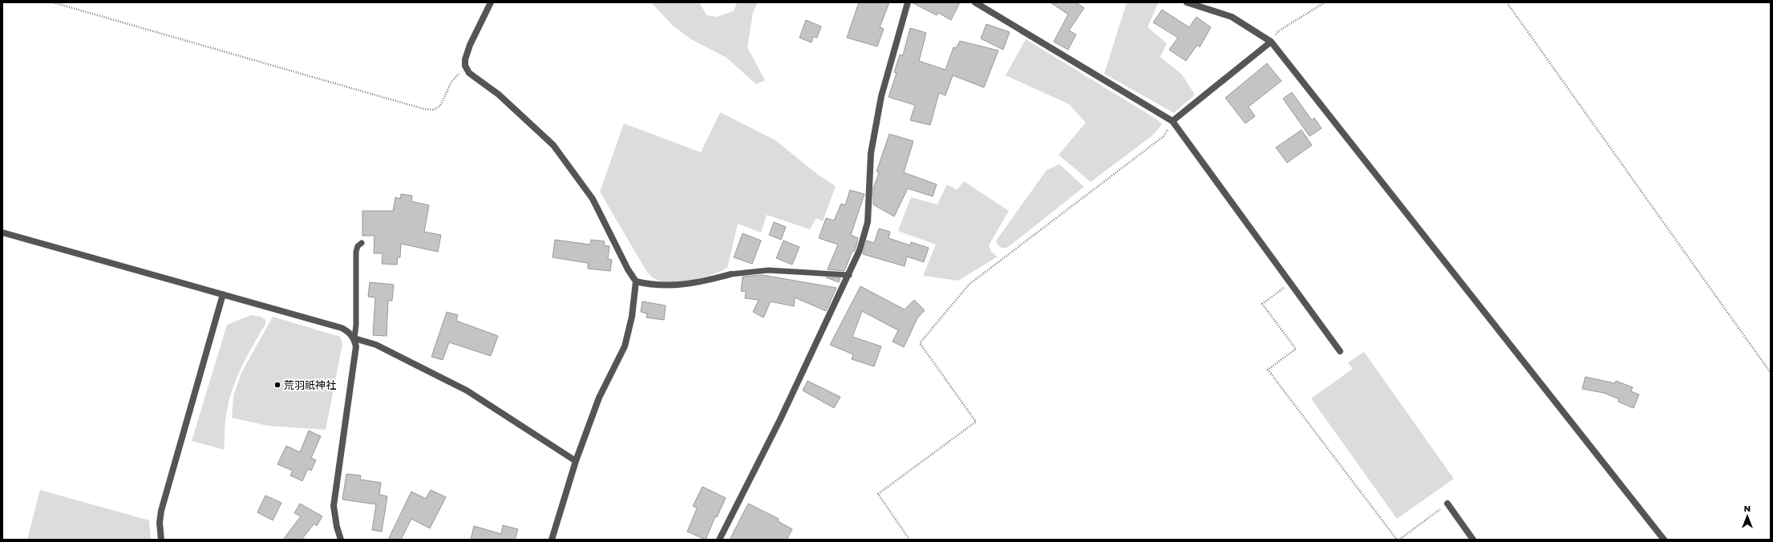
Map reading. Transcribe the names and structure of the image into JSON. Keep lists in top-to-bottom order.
{
  "places": ["荒羽祇神社"],
  "north": "top"
}
